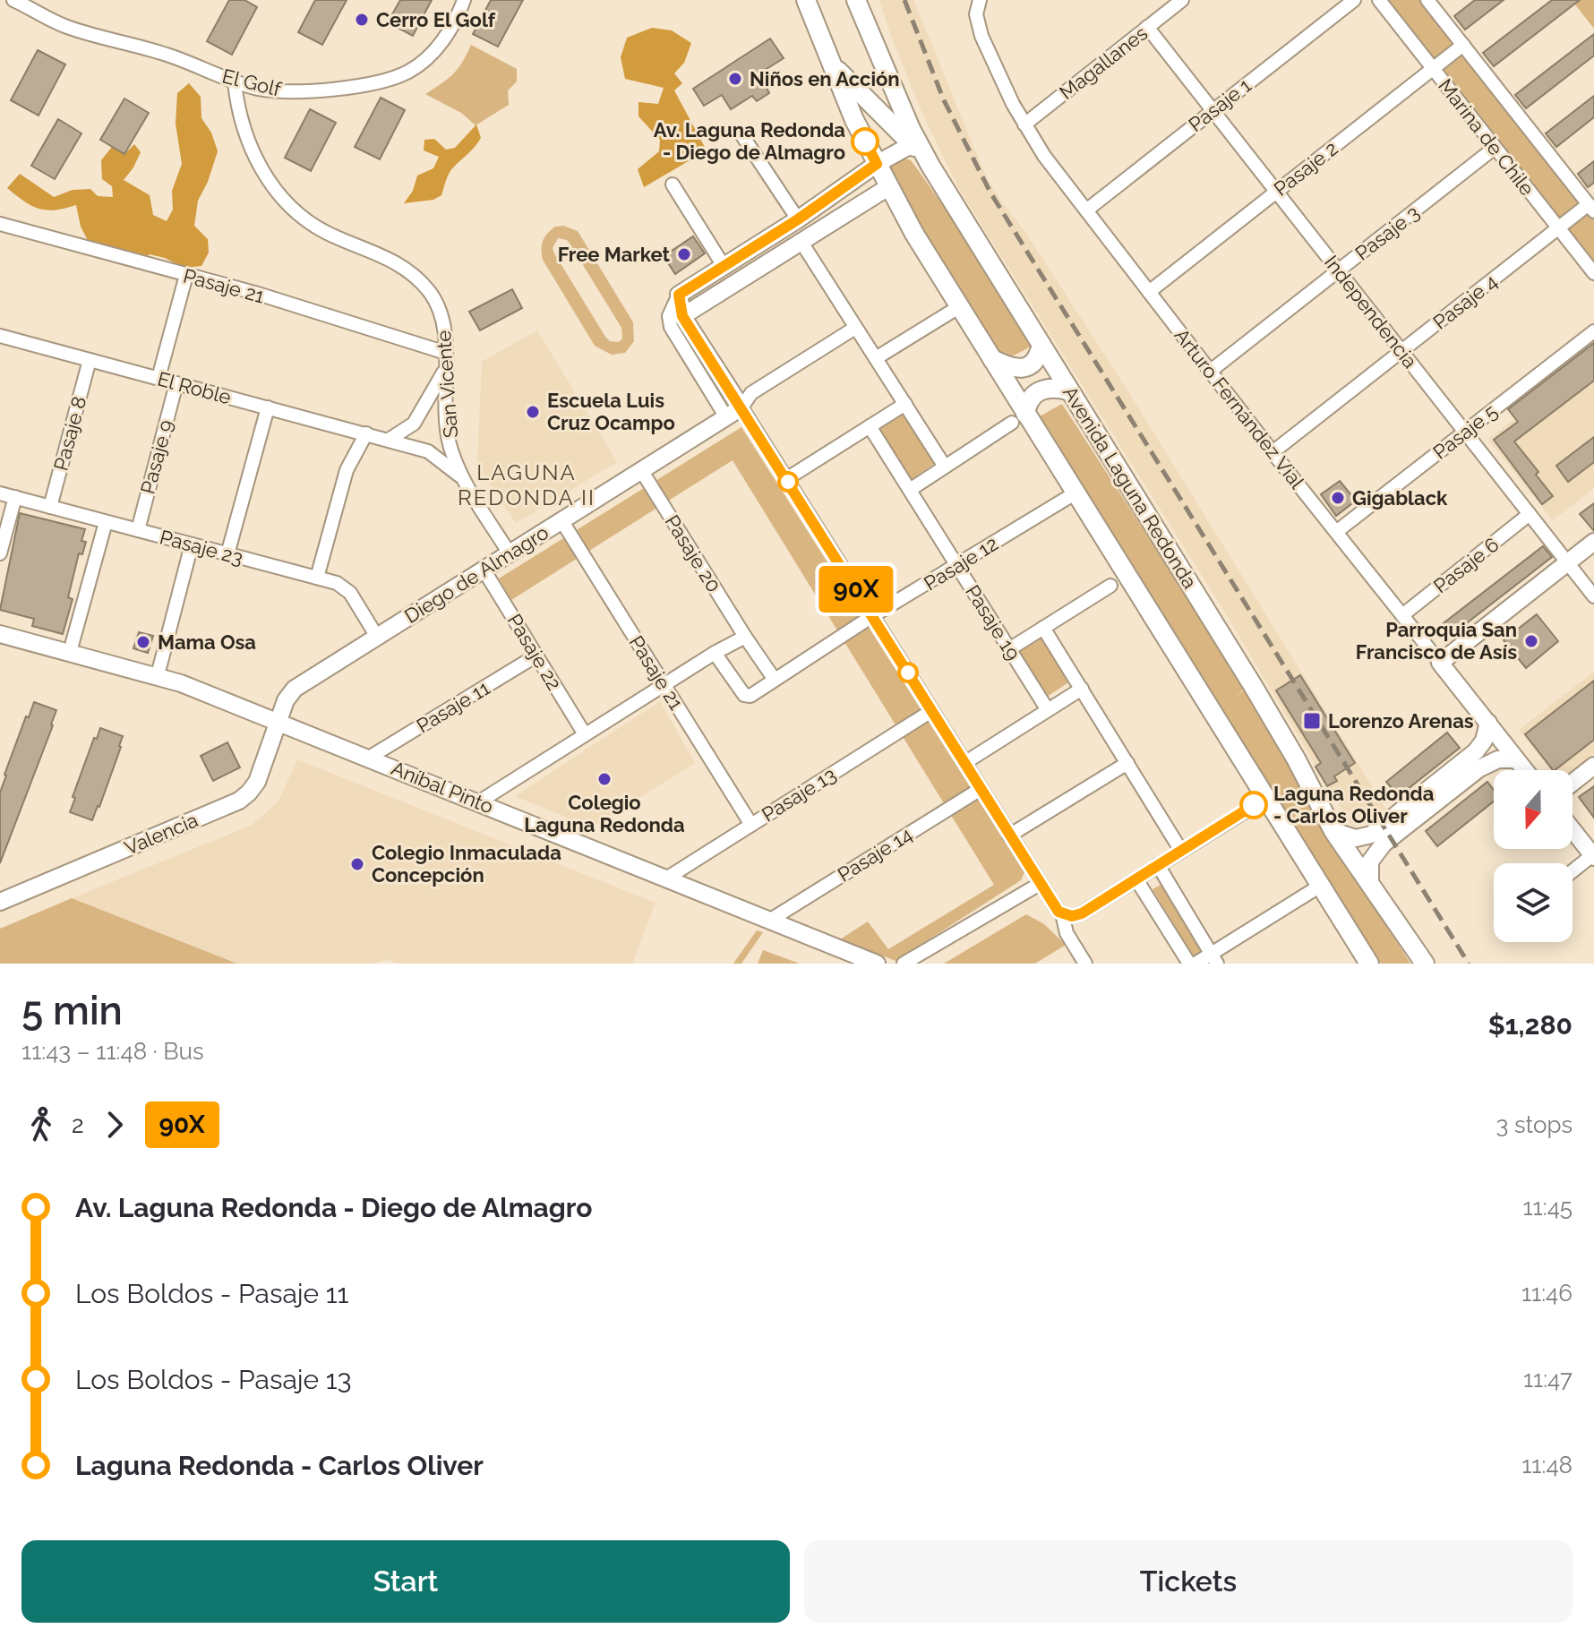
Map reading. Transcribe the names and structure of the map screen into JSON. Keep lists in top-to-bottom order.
{
  "streets": {
    "main road": ["Avenida Laguna Redonda"],
    "street": [
      "Magallanes",
      "El Golf",
      "Pasaje 1",
      "Marina de Chile",
      "Pasaje 2",
      "Pasaje 3",
      "Pasaje 21",
      "Pasaje 4",
      "Independencia",
      "San Vicente",
      "El Roble",
      "Arturo Fernández Vial",
      "Pasaje 5",
      "Pasaje 8",
      "Pasaje 9",
      "Pasaje 23",
      "Pasaje 20",
      "Pasaje 12",
      "Pasaje 6",
      "Diego de Almagro",
      "Pasaje 19",
      "Pasaje 22",
      "Pasaje 11",
      "Aníbal Pinto",
      "Pasaje 13",
      "Valencia",
      "Pasaje 14"
    ]
  },
  "crossings": [
    ["Magallanes", "Independencia"],
    ["Magallanes", "Arturo Fernández Vial"],
    ["El Golf", "San Vicente"],
    ["Pasaje 1", "Independencia"],
    ["Pasaje 1", "Arturo Fernández Vial"],
    ["Marina de Chile", "Pasaje 2"],
    ["Marina de Chile", "Pasaje 3"],
    ["Marina de Chile", "Pasaje 4"],
    ["Pasaje 2", "Independencia"],
    ["Pasaje 2", "Arturo Fernández Vial"],
    ["Pasaje 3", "Independencia"],
    ["Pasaje 3", "Arturo Fernández Vial"],
    ["Pasaje 21", "San Vicente"],
    ["Pasaje 21", "Diego de Almagro"],
    ["Pasaje 21", "Pasaje 13"],
    ["Pasaje 4", "Independencia"],
    ["Pasaje 4", "Arturo Fernández Vial"],
    ["Independencia", "Pasaje 5"],
    ["Independencia", "Pasaje 6"],
    ["San Vicente", "El Roble"],
    ["San Vicente", "Diego de Almagro"],
    ["El Roble", "Pasaje 8"],
    ["El Roble", "Pasaje 9"],
    ["Arturo Fernández Vial", "Pasaje 5"],
    ["Arturo Fernández Vial", "Pasaje 6"],
    ["Pasaje 8", "Pasaje 23"],
    ["Pasaje 9", "Pasaje 23"],
    ["Pasaje 23", "Diego de Almagro"],
    ["Pasaje 20", "Diego de Almagro"],
    ["Pasaje 12", "Pasaje 19"],
    ["Diego de Almagro", "Pasaje 22"],
    ["Diego de Almagro", "Aníbal Pinto"],
    ["Diego de Almagro", "Valencia"],
    ["Pasaje 22", "Pasaje 11"],
    ["Pasaje 11", "Aníbal Pinto"],
    ["Aníbal Pinto", "Pasaje 13"],
    ["Aníbal Pinto", "Valencia"],
    ["Aníbal Pinto", "Pasaje 14"]
  ],
  "districts": ["LAGUNA REDONDA II"],
  "places": {
    "other": [
      "Cerro El Golf",
      "Niños en Acción",
      "Av. Laguna Redonda - Diego de Almagro",
      "Free Market",
      "Escuela Luis Cruz Ocampo",
      "Gigablack",
      "Parroquia San Francisco de Asís",
      "Mama Osa",
      "Colegio Laguna Redonda",
      "Laguna Redonda - Carlos Oliver",
      "Colegio Inmaculada Concepción"
    ],
    "transit": ["Lorenzo Arenas"]
  },
  "lines": ["bus line 90X"],
  "north": "bottom",
  "page": {
    "on_map": "90X",
    "heading": ["5 min", "11:43 – 11:48 · Bus", "$1,280"],
    "legs": ["2", "90X", "3 stops"],
    "list": [
      {
        "name": "Av. Laguna Redonda - Diego de Almagro",
        "value": "11:45"
      },
      {
        "name": "Los Boldos - Pasaje 11",
        "value": "11:46"
      },
      {
        "name": "Los Boldos - Pasaje 13",
        "value": "11:47"
      },
      {
        "name": "Laguna Redonda - Carlos Oliver",
        "value": "11:48"
      }
    ],
    "buttons": ["Start", "Tickets"]
  }
}
